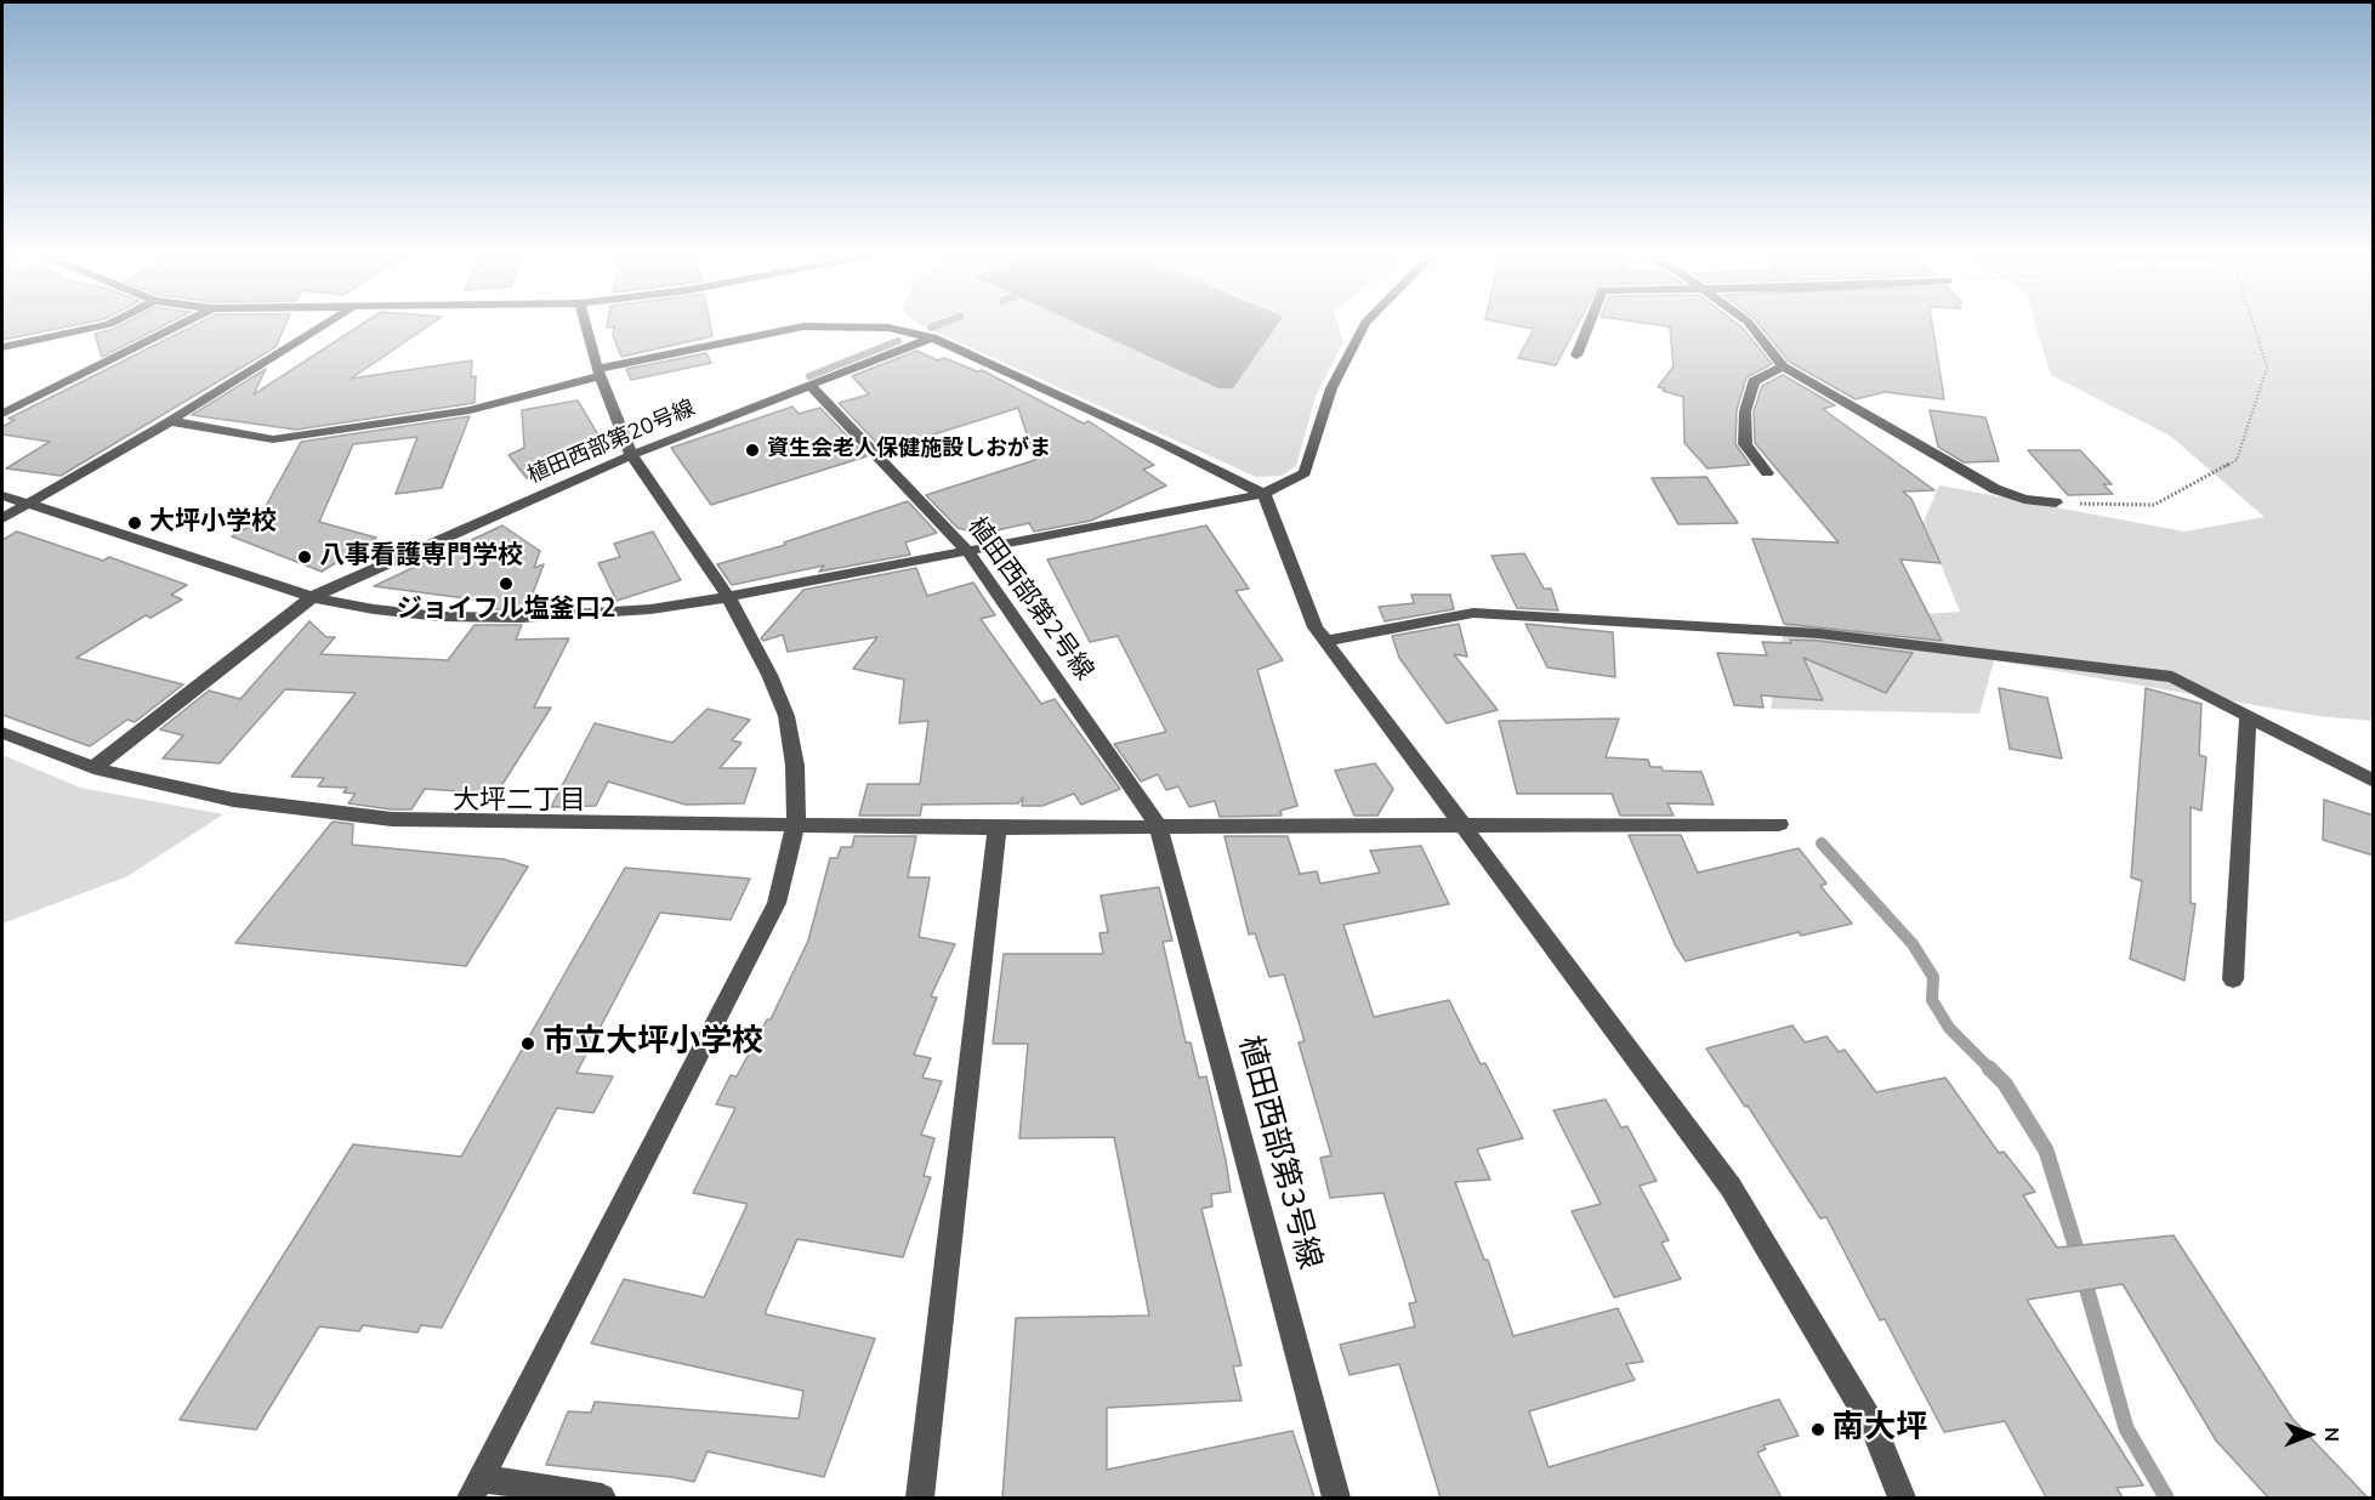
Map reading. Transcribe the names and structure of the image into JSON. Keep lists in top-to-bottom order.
{
  "streets": {
    "street": ["植田西部第20号線", "植田西部第2号線", "植田西部第3号線"]
  },
  "crossings": [
    ["植田西部第20号線", "植田西部第2号線"],
    ["植田西部第2号線", "植田西部第3号線"]
  ],
  "districts": ["大坪二丁目"],
  "places": [
    "資生会老人保健施設しおがま",
    "大坪小学校",
    "八事看護専門学校",
    "ジョイフル塩釜口2",
    "市立大坪小学校",
    "南大坪"
  ],
  "north": "right"
}
